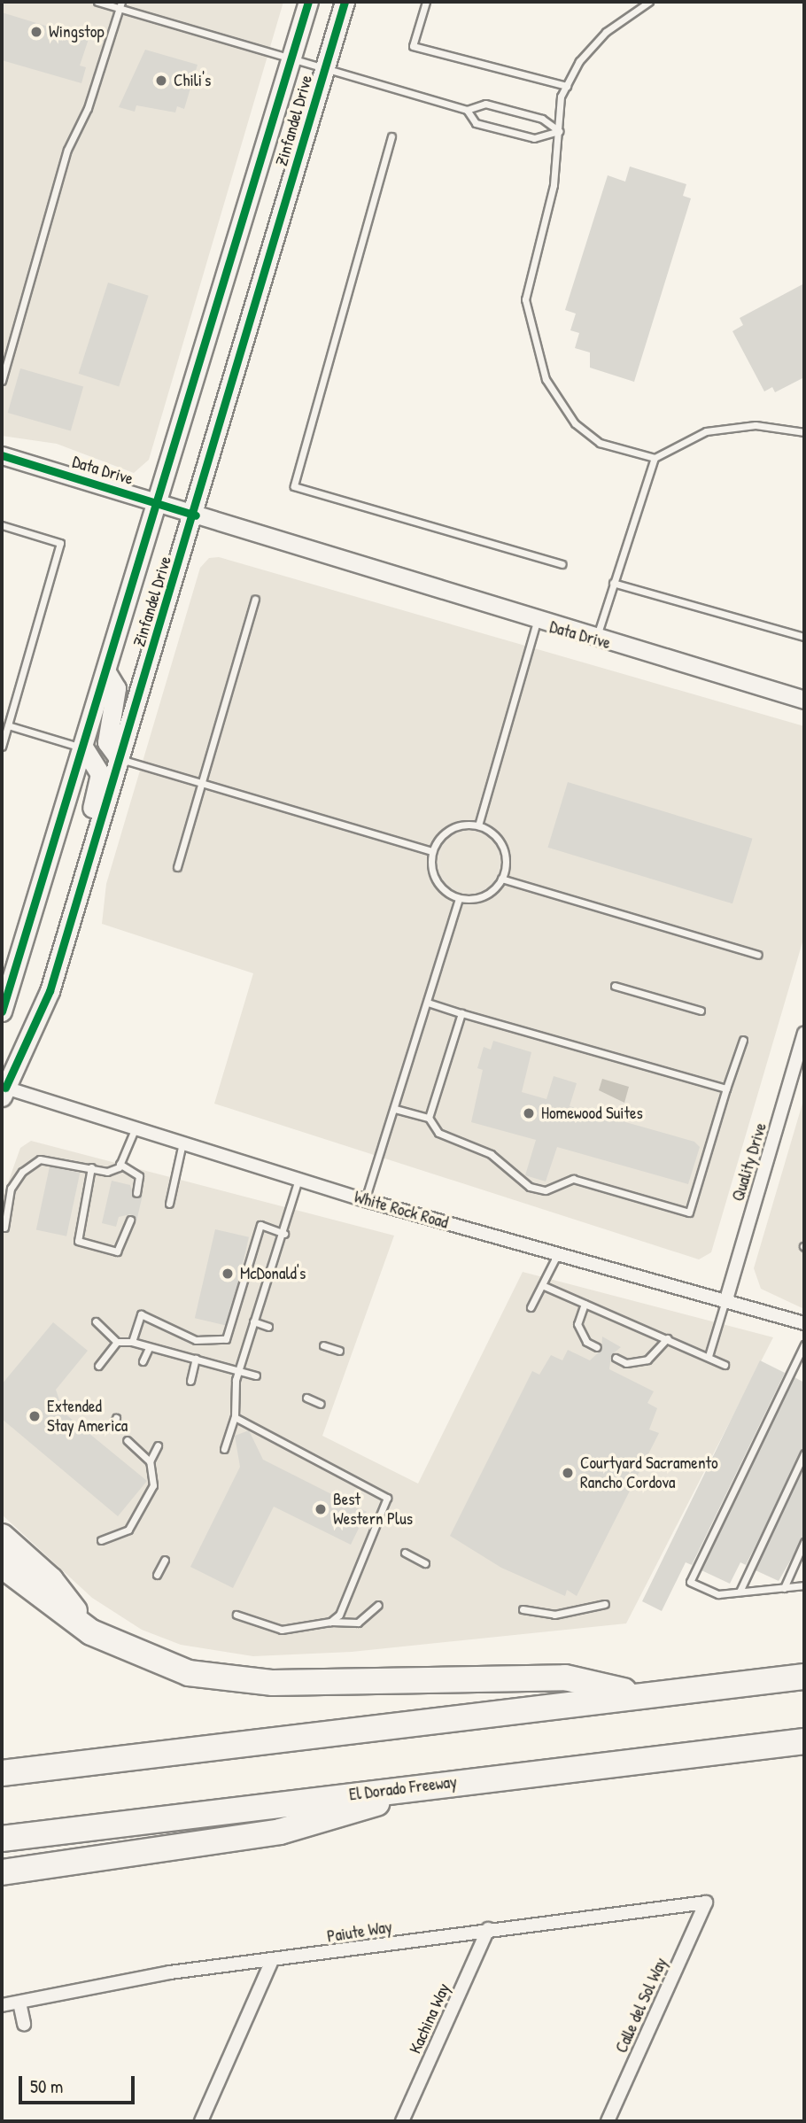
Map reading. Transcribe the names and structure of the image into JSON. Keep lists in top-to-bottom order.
{
  "streets": {
    "highway": ["El Dorado Freeway"],
    "main road": ["Zinfandel Drive"],
    "street": [
      "Data Drive",
      "Quality Drive",
      "White Rock Road",
      "Paiute Way",
      "Calle del Sol Way",
      "Kachina Way"
    ]
  },
  "crossings": [
    ["Zinfandel Drive", "Data Drive"],
    ["Zinfandel Drive", "White Rock Road"],
    ["Quality Drive", "White Rock Road"],
    ["Paiute Way", "Calle del Sol Way"],
    ["Paiute Way", "Kachina Way"]
  ],
  "places": [
    "Wingstop",
    "Chili's",
    "Homewood Suites",
    "McDonald's",
    "Extended Stay America",
    "Courtyard Sacramento Rancho Cordova",
    "Best Western Plus"
  ],
  "scale_bar": "50 m"
}
